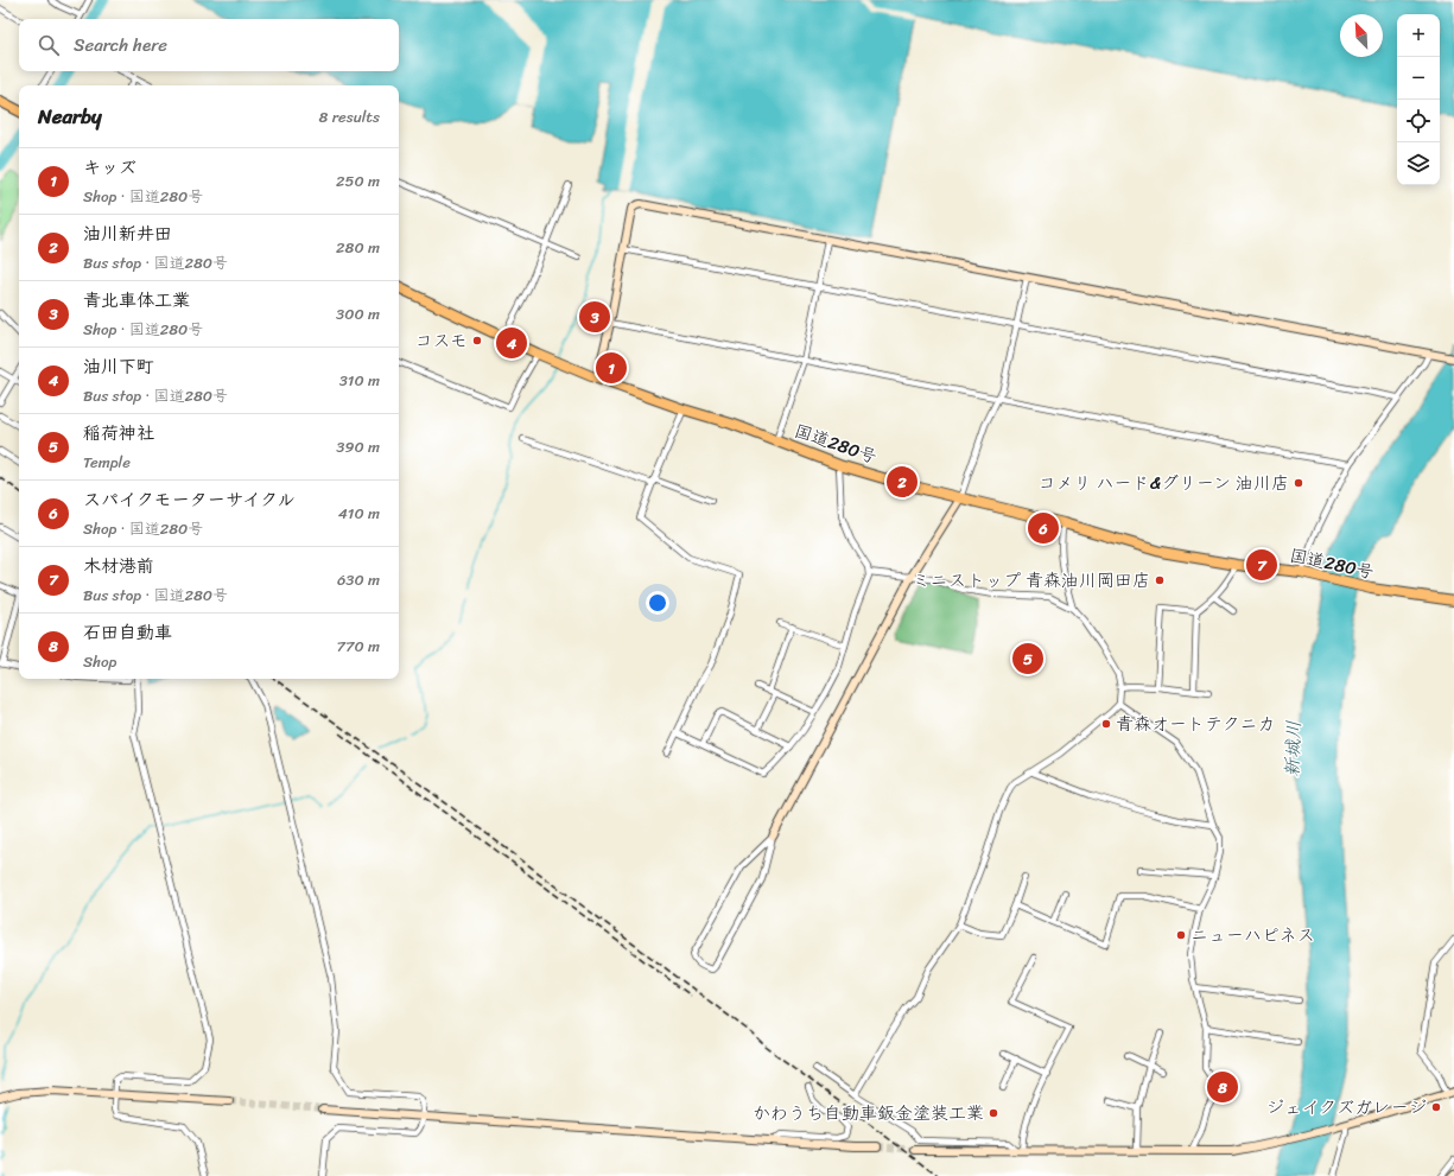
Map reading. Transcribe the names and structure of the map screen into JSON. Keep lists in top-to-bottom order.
{
  "streets": {
    "highway": ["国道280号"]
  },
  "water": ["新城川"],
  "places": [
    "コスモ",
    "コメリ ハード&グリーン 油川店",
    "ミニストップ 青森油川岡田店",
    "青森オートテクニカ",
    "ニューハピネス",
    "ジェイクズガレージ",
    "かわうち自動車鈑金塗装工業"
  ],
  "north": "top left",
  "page": {
    "map_buttons": ["+", "−"],
    "search": "Search here",
    "heading": ["Nearby", "8 results"],
    "list": [
      {
        "mark": "1",
        "name": "キッズ",
        "note": "Shop · 国道280号",
        "value": "250 m"
      },
      {
        "mark": "2",
        "name": "油川新井田",
        "note": "Bus stop · 国道280号",
        "value": "280 m"
      },
      {
        "mark": "3",
        "name": "青北車体工業",
        "note": "Shop · 国道280号",
        "value": "300 m"
      },
      {
        "mark": "4",
        "name": "油川下町",
        "note": "Bus stop · 国道280号",
        "value": "310 m"
      },
      {
        "mark": "5",
        "name": "稲荷神社",
        "note": "Temple",
        "value": "390 m"
      },
      {
        "mark": "6",
        "name": "スパイクモーターサイクル",
        "note": "Shop · 国道280号",
        "value": "410 m"
      },
      {
        "mark": "7",
        "name": "木材港前",
        "note": "Bus stop · 国道280号",
        "value": "630 m"
      },
      {
        "mark": "8",
        "name": "石田自動車",
        "note": "Shop",
        "value": "770 m"
      }
    ],
    "pins": [
      "3",
      "4",
      "1",
      "2",
      "6",
      "7",
      "5",
      "8"
    ]
  }
}
